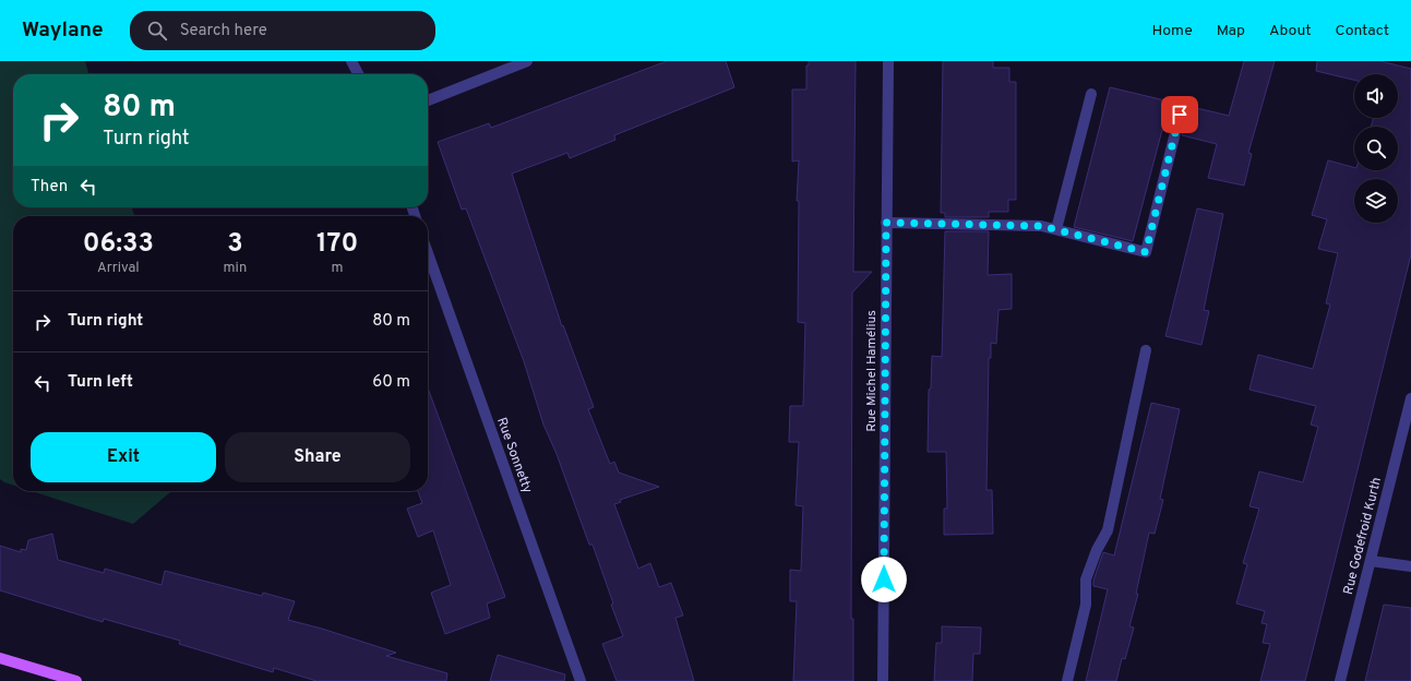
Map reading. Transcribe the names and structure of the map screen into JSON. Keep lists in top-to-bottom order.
{
  "streets": {
    "street": ["Rue Michel Hamélius", "Rue Sonnetty", "Rue Godefroid Kurth"]
  },
  "page": {
    "header": "Waylane",
    "search": "Search here",
    "nav": [
      "Home",
      "Map",
      "About",
      "Contact"
    ],
    "turn": ["80 m", "Turn right"],
    "then": "Then",
    "eta": [
      "06:33",
      "Arrival",
      "3",
      "min",
      "170",
      "m"
    ],
    "list": [
      {
        "name": "Turn right",
        "value": "80 m"
      },
      {
        "name": "Turn left",
        "value": "60 m"
      }
    ],
    "buttons": ["Exit", "Share"]
  }
}
